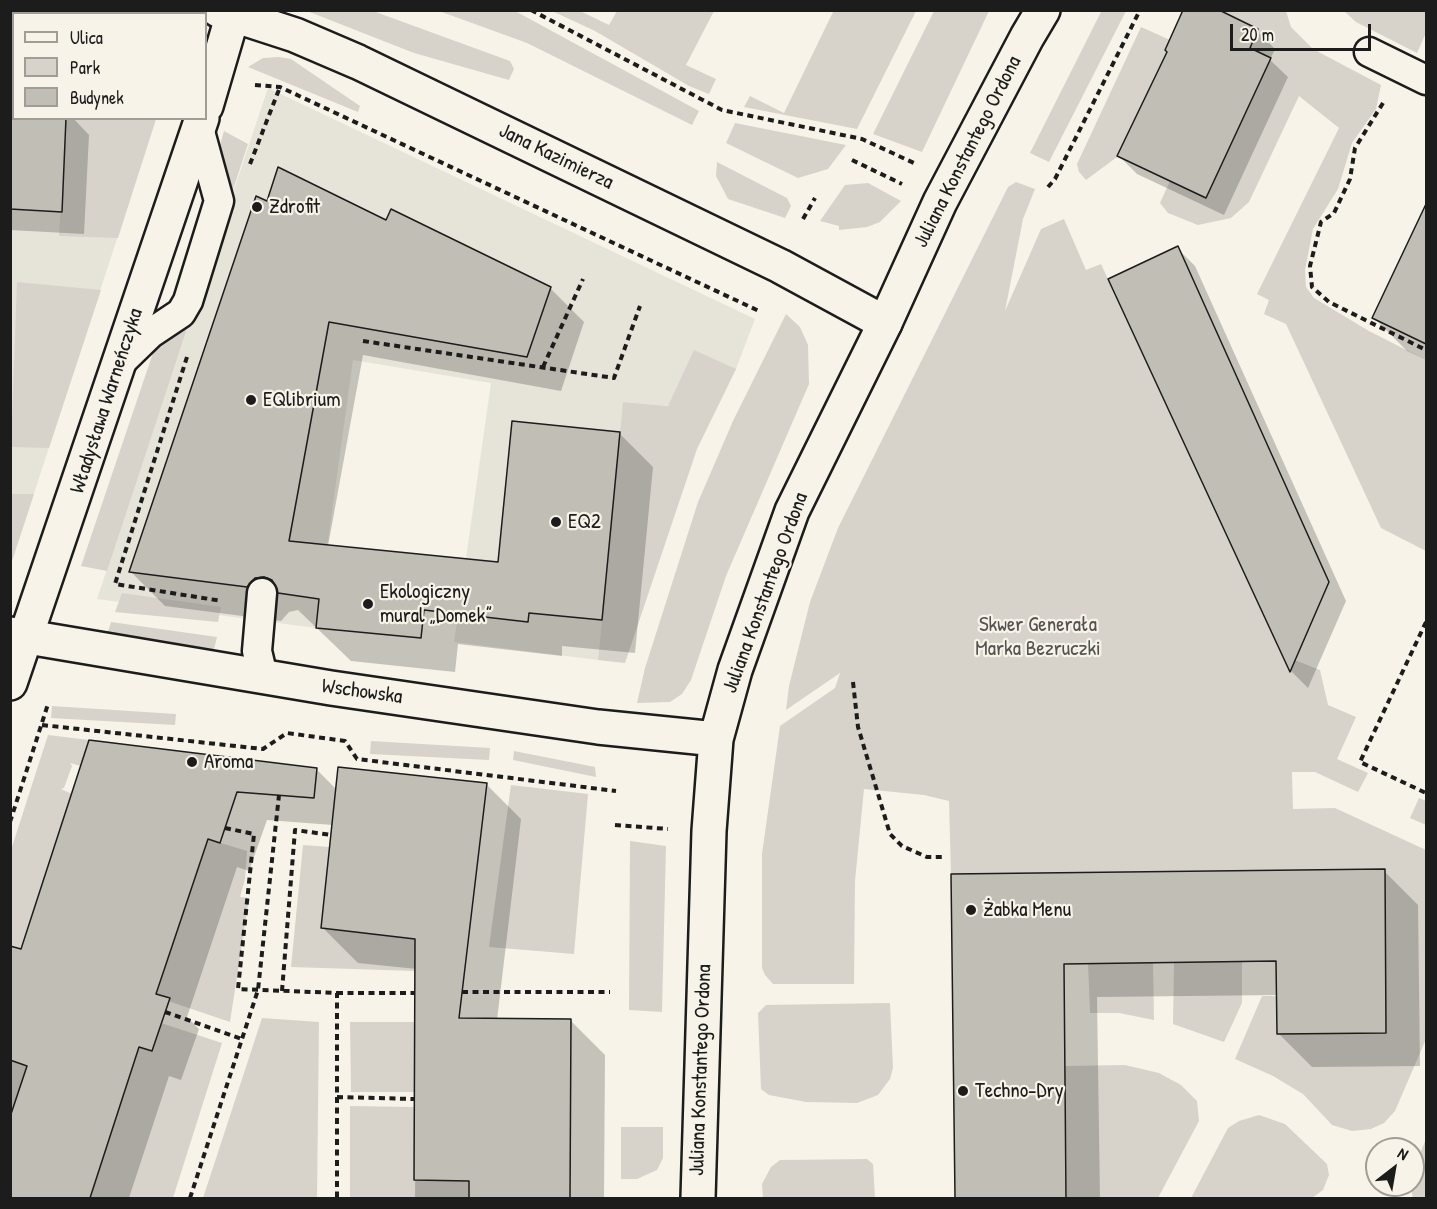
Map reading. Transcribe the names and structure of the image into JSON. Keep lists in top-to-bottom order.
{
  "streets": {
    "street": [
      "Juliana Konstantego Ordona",
      "Jana Kazimierza",
      "Władysława Warneńczyka",
      "Wschowska"
    ]
  },
  "crossings": [
    ["Juliana Konstantego Ordona", "Jana Kazimierza"],
    ["Juliana Konstantego Ordona", "Wschowska"],
    ["Jana Kazimierza", "Władysława Warneńczyka"],
    ["Władysława Warneńczyka", "Wschowska"]
  ],
  "parks": ["Skwer Generała Marka Bezruczki"],
  "places": [
    "Zdrofit",
    "EQlibrium",
    "EQ2",
    "Ekologiczny mural „Domek”",
    "Aroma",
    "Żabka Menu",
    "Techno-Dry"
  ],
  "legend": ["Ulica", "Park", "Budynek"],
  "scale_bar": "20 m",
  "north": "top right"
}
